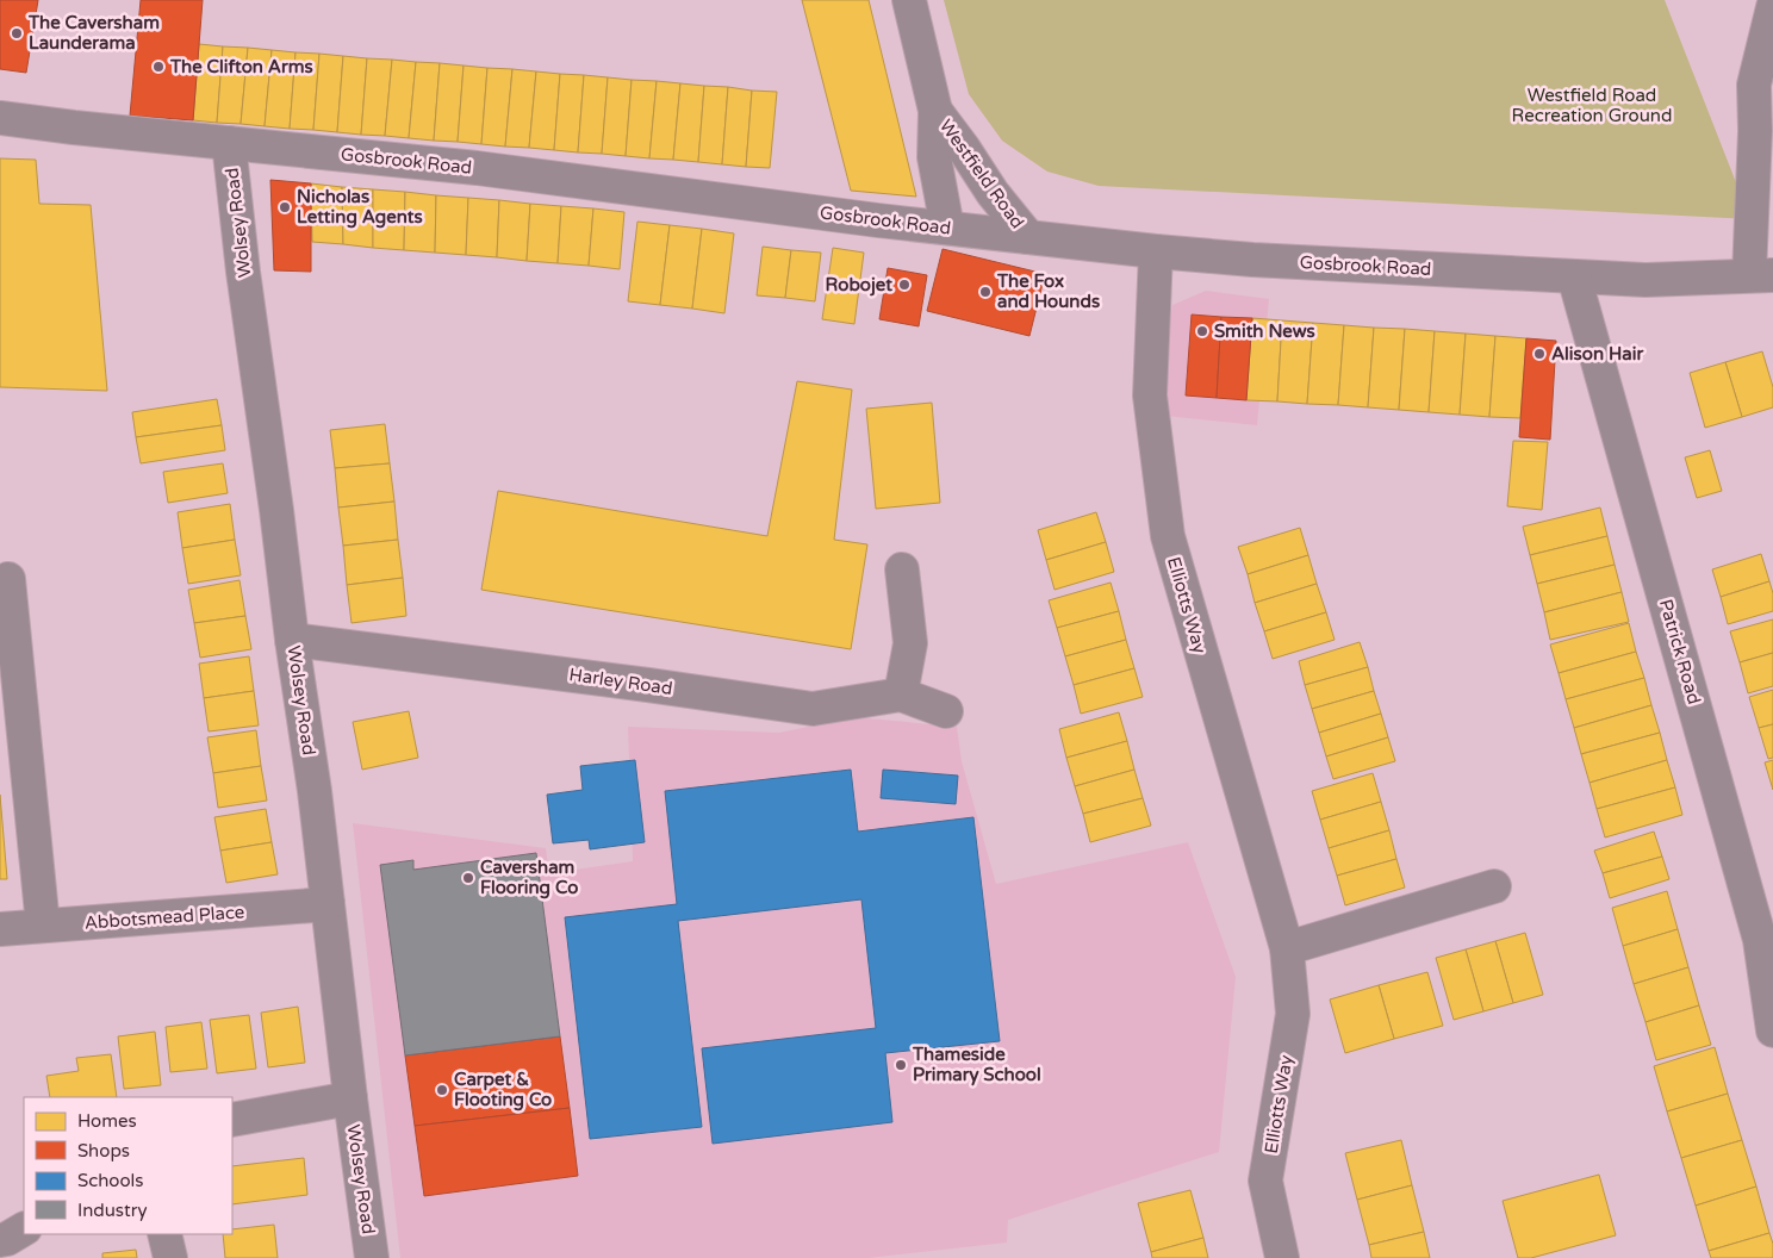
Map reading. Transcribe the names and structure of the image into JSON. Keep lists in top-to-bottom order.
{
  "streets": {
    "street": [
      "Gosbrook Road",
      "Westfield Road",
      "Wolsey Road",
      "Elliotts Way",
      "Patrick Road",
      "Harley Road",
      "Abbotsmead Place"
    ]
  },
  "crossings": [
    ["Gosbrook Road", "Westfield Road"],
    ["Gosbrook Road", "Wolsey Road"],
    ["Gosbrook Road", "Elliotts Way"],
    ["Gosbrook Road", "Patrick Road"],
    ["Wolsey Road", "Harley Road"],
    ["Wolsey Road", "Abbotsmead Place"]
  ],
  "parks": ["Westfield Road Recreation Ground"],
  "places": [
    "The Caversham Launderama",
    "The Clifton Arms",
    "Nicholas Letting Agents",
    "Robojet",
    "The Fox and Hounds",
    "Smith News",
    "Alison Hair",
    "Caversham Flooring Co",
    "Thameside Primary School",
    "Carpet & Flooting Co"
  ],
  "legend": [
    "Homes",
    "Shops",
    "Schools",
    "Industry"
  ]
}
